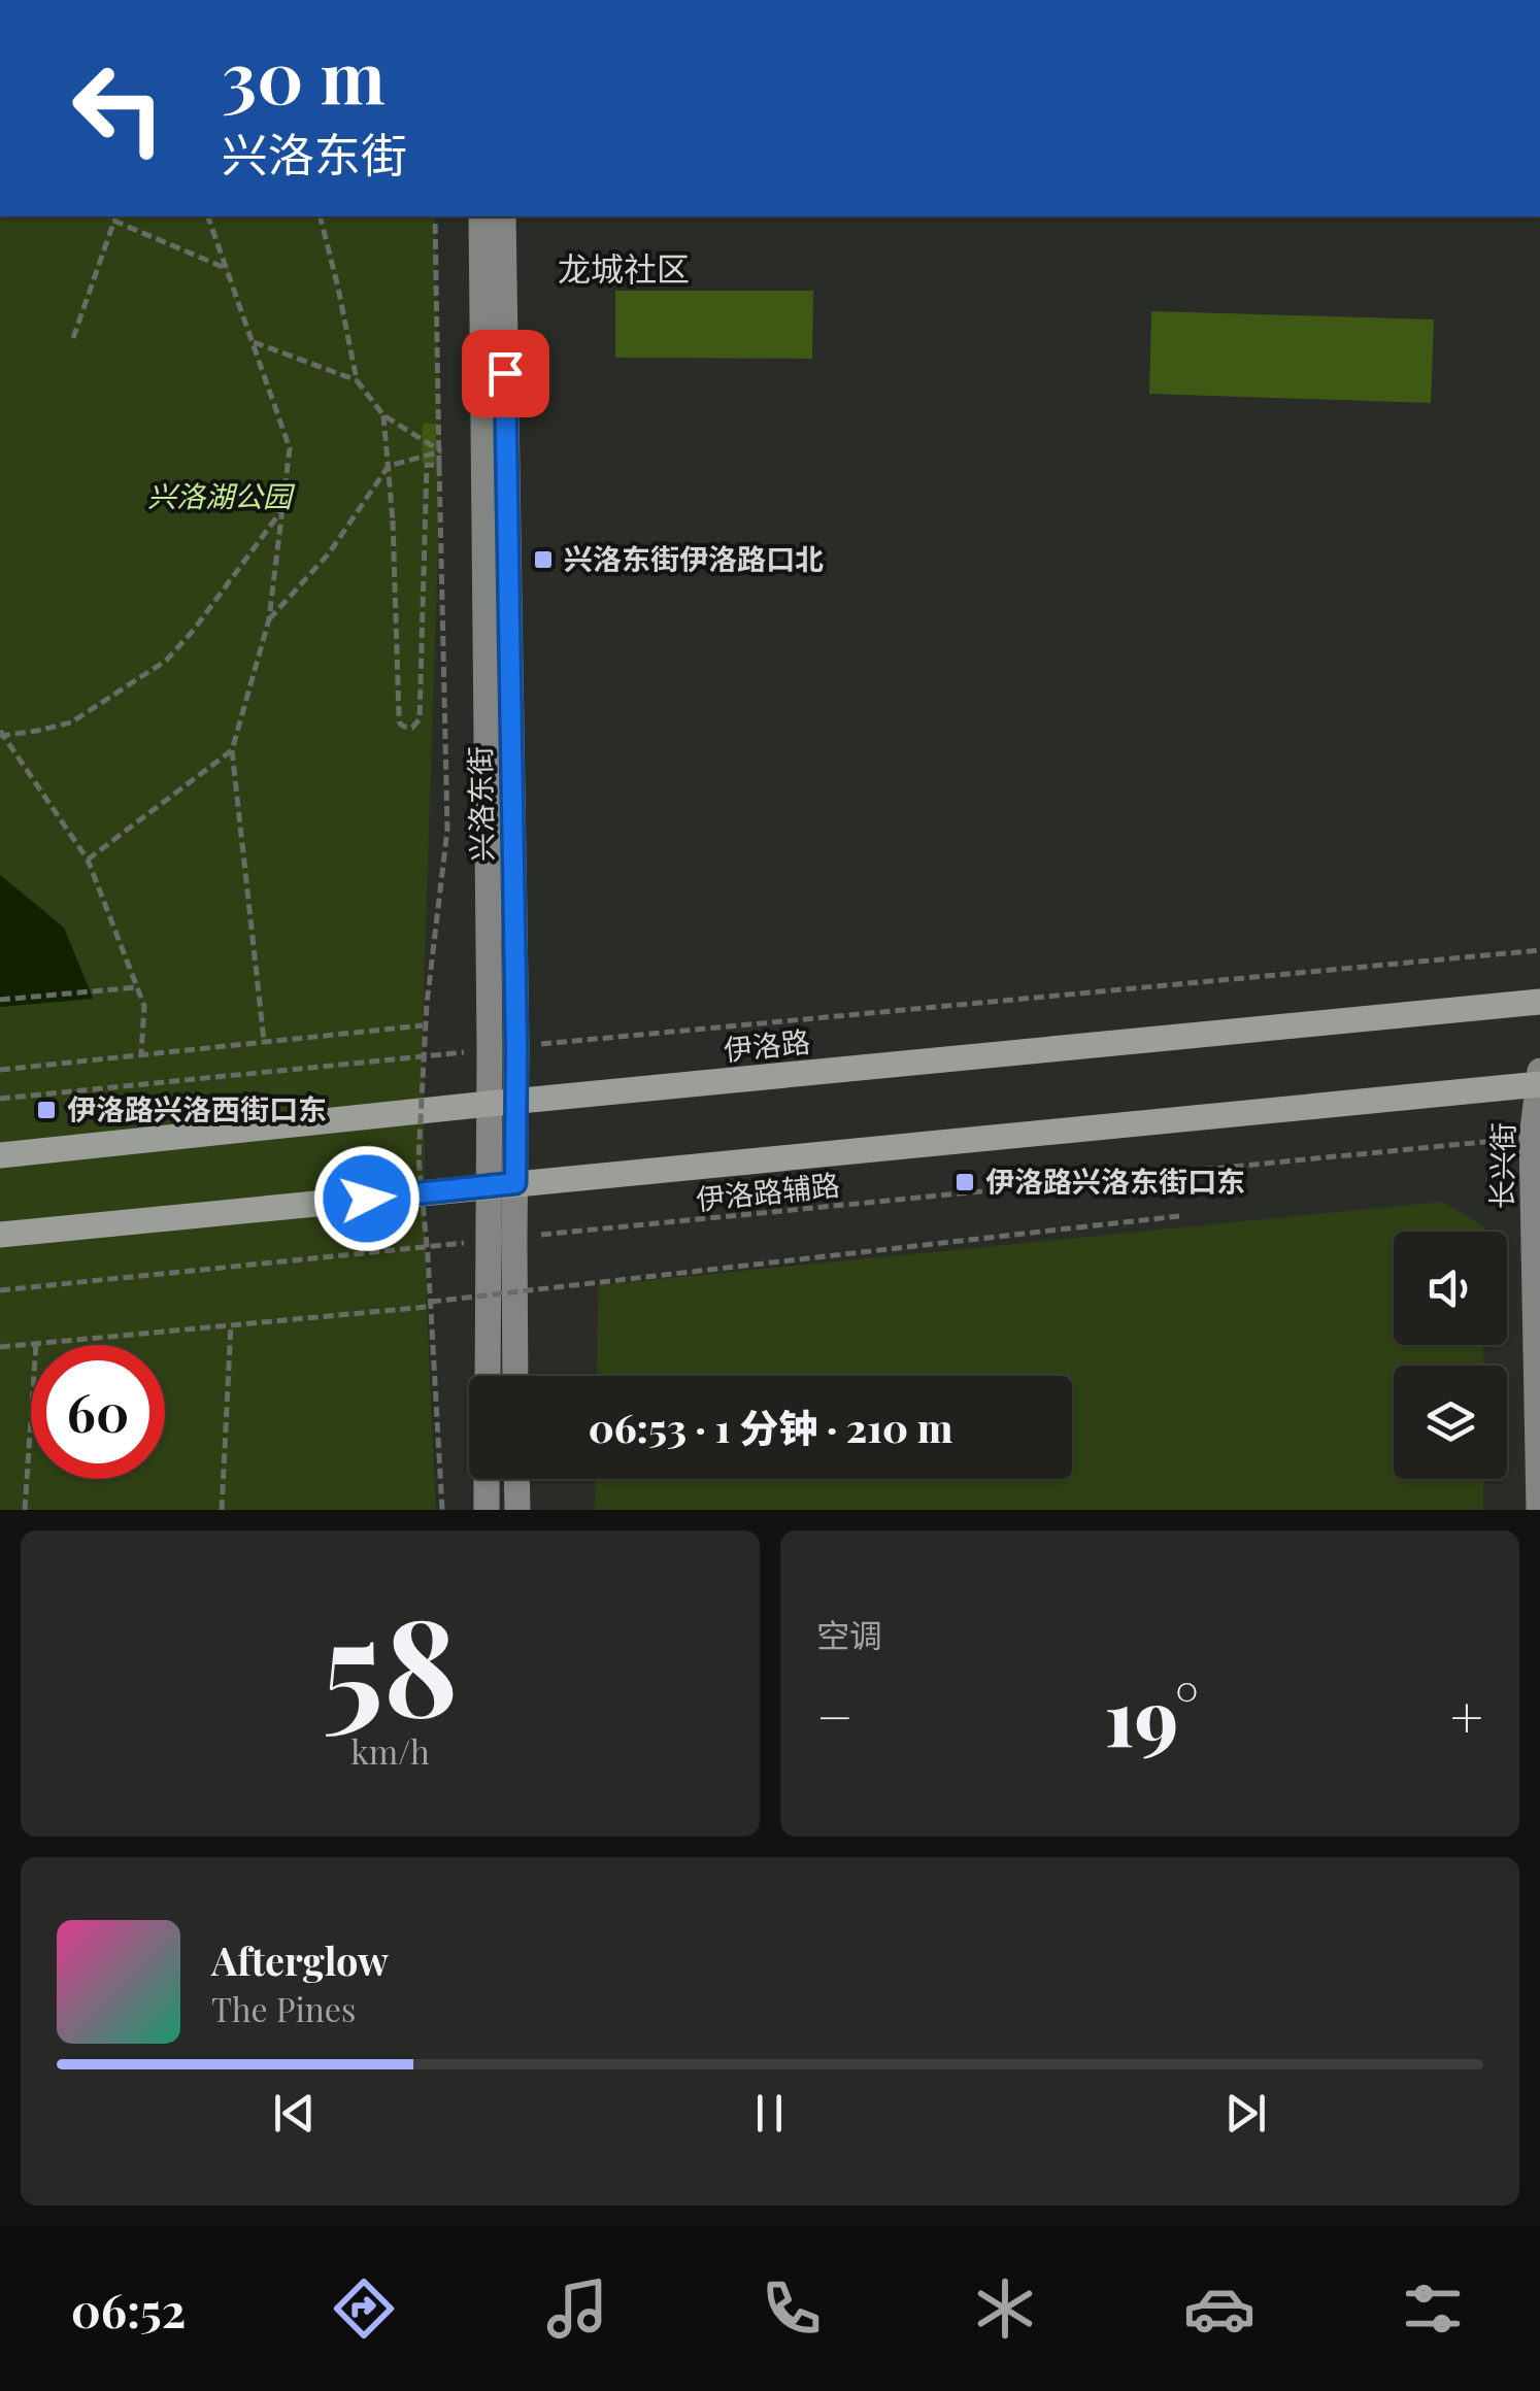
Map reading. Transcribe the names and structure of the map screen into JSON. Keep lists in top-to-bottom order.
{
  "streets": {
    "main road": ["伊洛路"],
    "street": ["兴洛东街", "长兴街"],
    "path": ["伊洛路辅路"]
  },
  "crossings": [
    ["兴洛东街", "伊洛路"],
    ["兴洛东街", "伊洛路辅路"],
    ["长兴街", "伊洛路辅路"]
  ],
  "districts": ["龙城社区"],
  "parks": ["兴洛湖公园"],
  "places": {
    "transit": ["兴洛东街伊洛路口北", "伊洛路兴洛西街口东", "伊洛路兴洛东街口东"]
  },
  "page": {
    "turn": ["30 m", "兴洛东街"],
    "limit": "60",
    "trip": "06:53 · 1 分钟 · 210 m",
    "tile": [
      ["58", "km/h"],
      "空调"
    ],
    "heat": ["−", "19°", "+"],
    "song": ["Afterglow", "The Pines"],
    "tabs": "06:52"
  }
}
